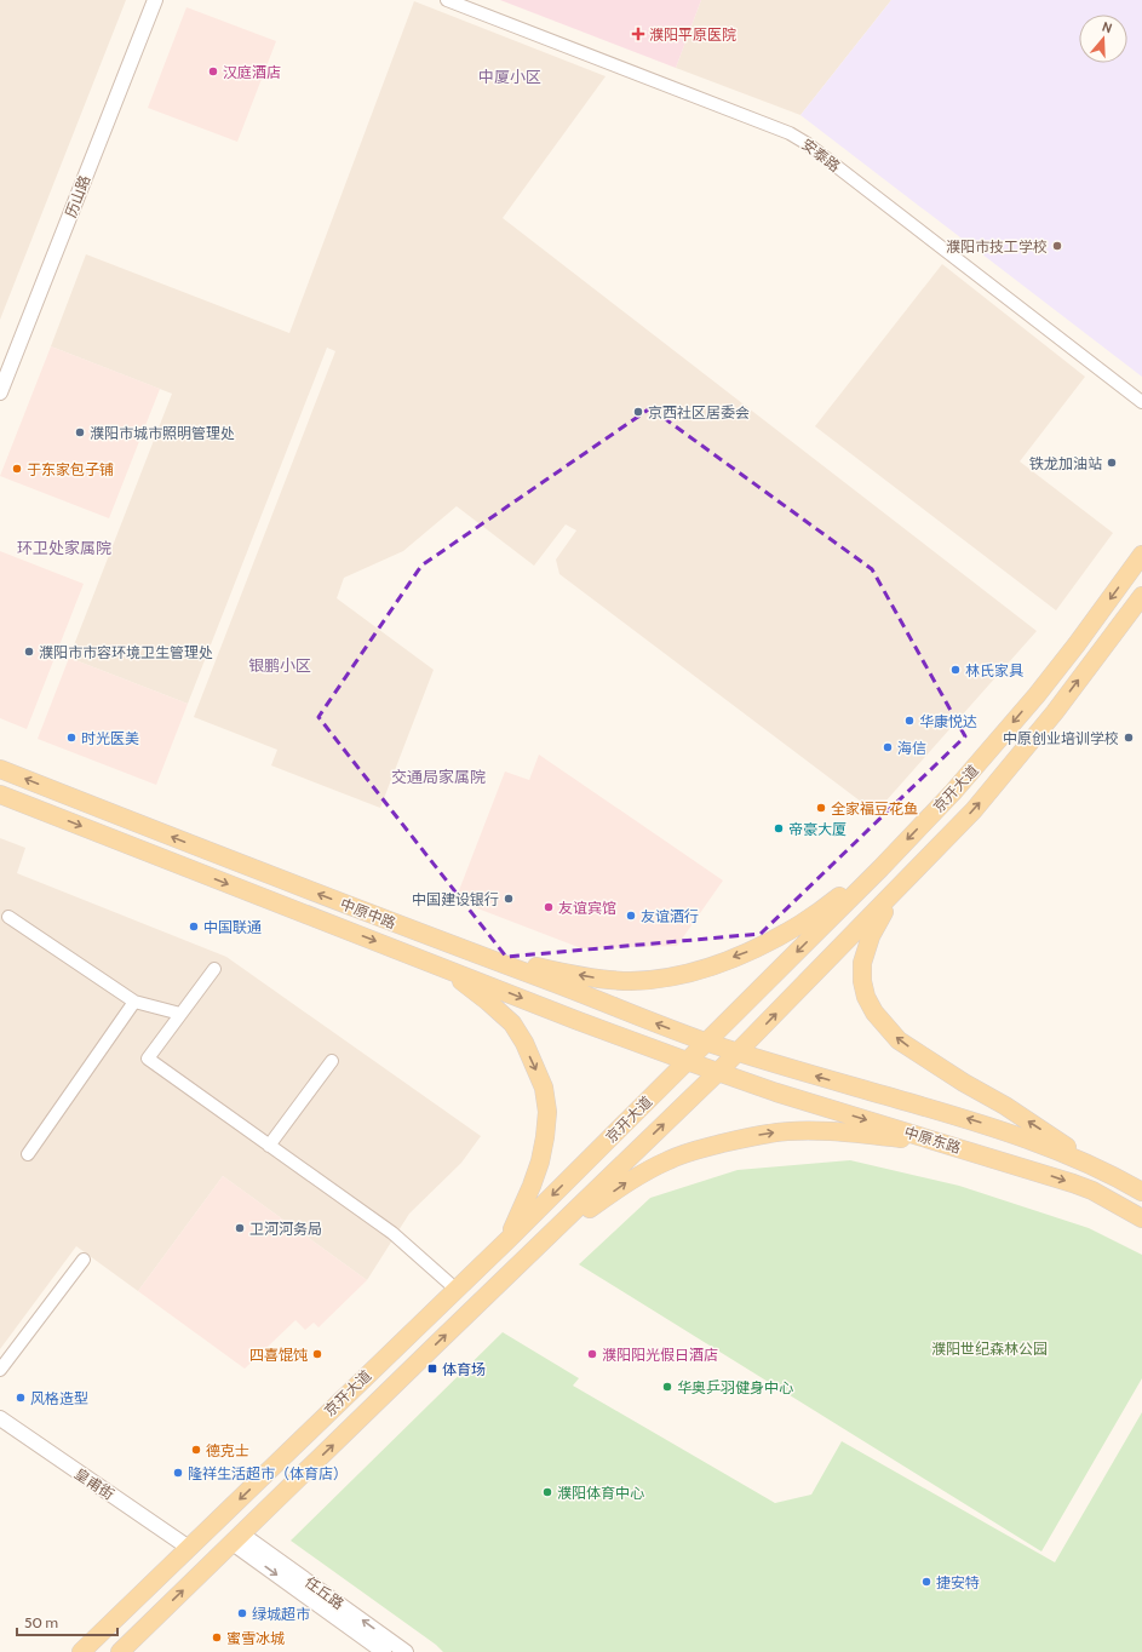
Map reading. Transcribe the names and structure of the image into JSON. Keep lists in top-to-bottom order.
{
  "streets": {
    "main road": ["京开大道", "中原中路", "中原东路"],
    "street": [
      "安泰路",
      "历山路",
      "皇甫街",
      "任丘路"
    ]
  },
  "crossings": [
    ["京开大道", "中原中路"],
    ["京开大道", "中原东路"],
    ["京开大道", "皇甫街"],
    ["京开大道", "任丘路"],
    ["中原中路", "中原东路"]
  ],
  "districts": [
    "中厦小区",
    "环卫处家属院",
    "银鹏小区",
    "交通局家属院"
  ],
  "parks": ["濮阳世纪森林公园"],
  "places": {
    "health": ["濮阳平原医院"],
    "other": [
      "汉庭酒店",
      "濮阳市技工学校",
      "京西社区居委会",
      "濮阳市城市照明管理处",
      "铁龙加油站",
      "于东家包子铺",
      "濮阳市市容环境卫生管理处",
      "林氏家具",
      "华康悦达",
      "时光医美",
      "中原创业培训学校",
      "海信",
      "全家福豆花鱼",
      "帝豪大厦",
      "中国建设银行",
      "友谊宾馆",
      "友谊酒行",
      "中国联通",
      "卫河河务局",
      "四喜馄饨",
      "濮阳阳光假日酒店",
      "华奥乒羽健身中心",
      "风格造型",
      "德克士",
      "隆祥生活超市（体育店）",
      "濮阳体育中心",
      "捷安特",
      "绿城超市",
      "蜜雪冰城"
    ],
    "transit": ["体育场"]
  },
  "scale_bar": "50 m",
  "north": "top"
}
